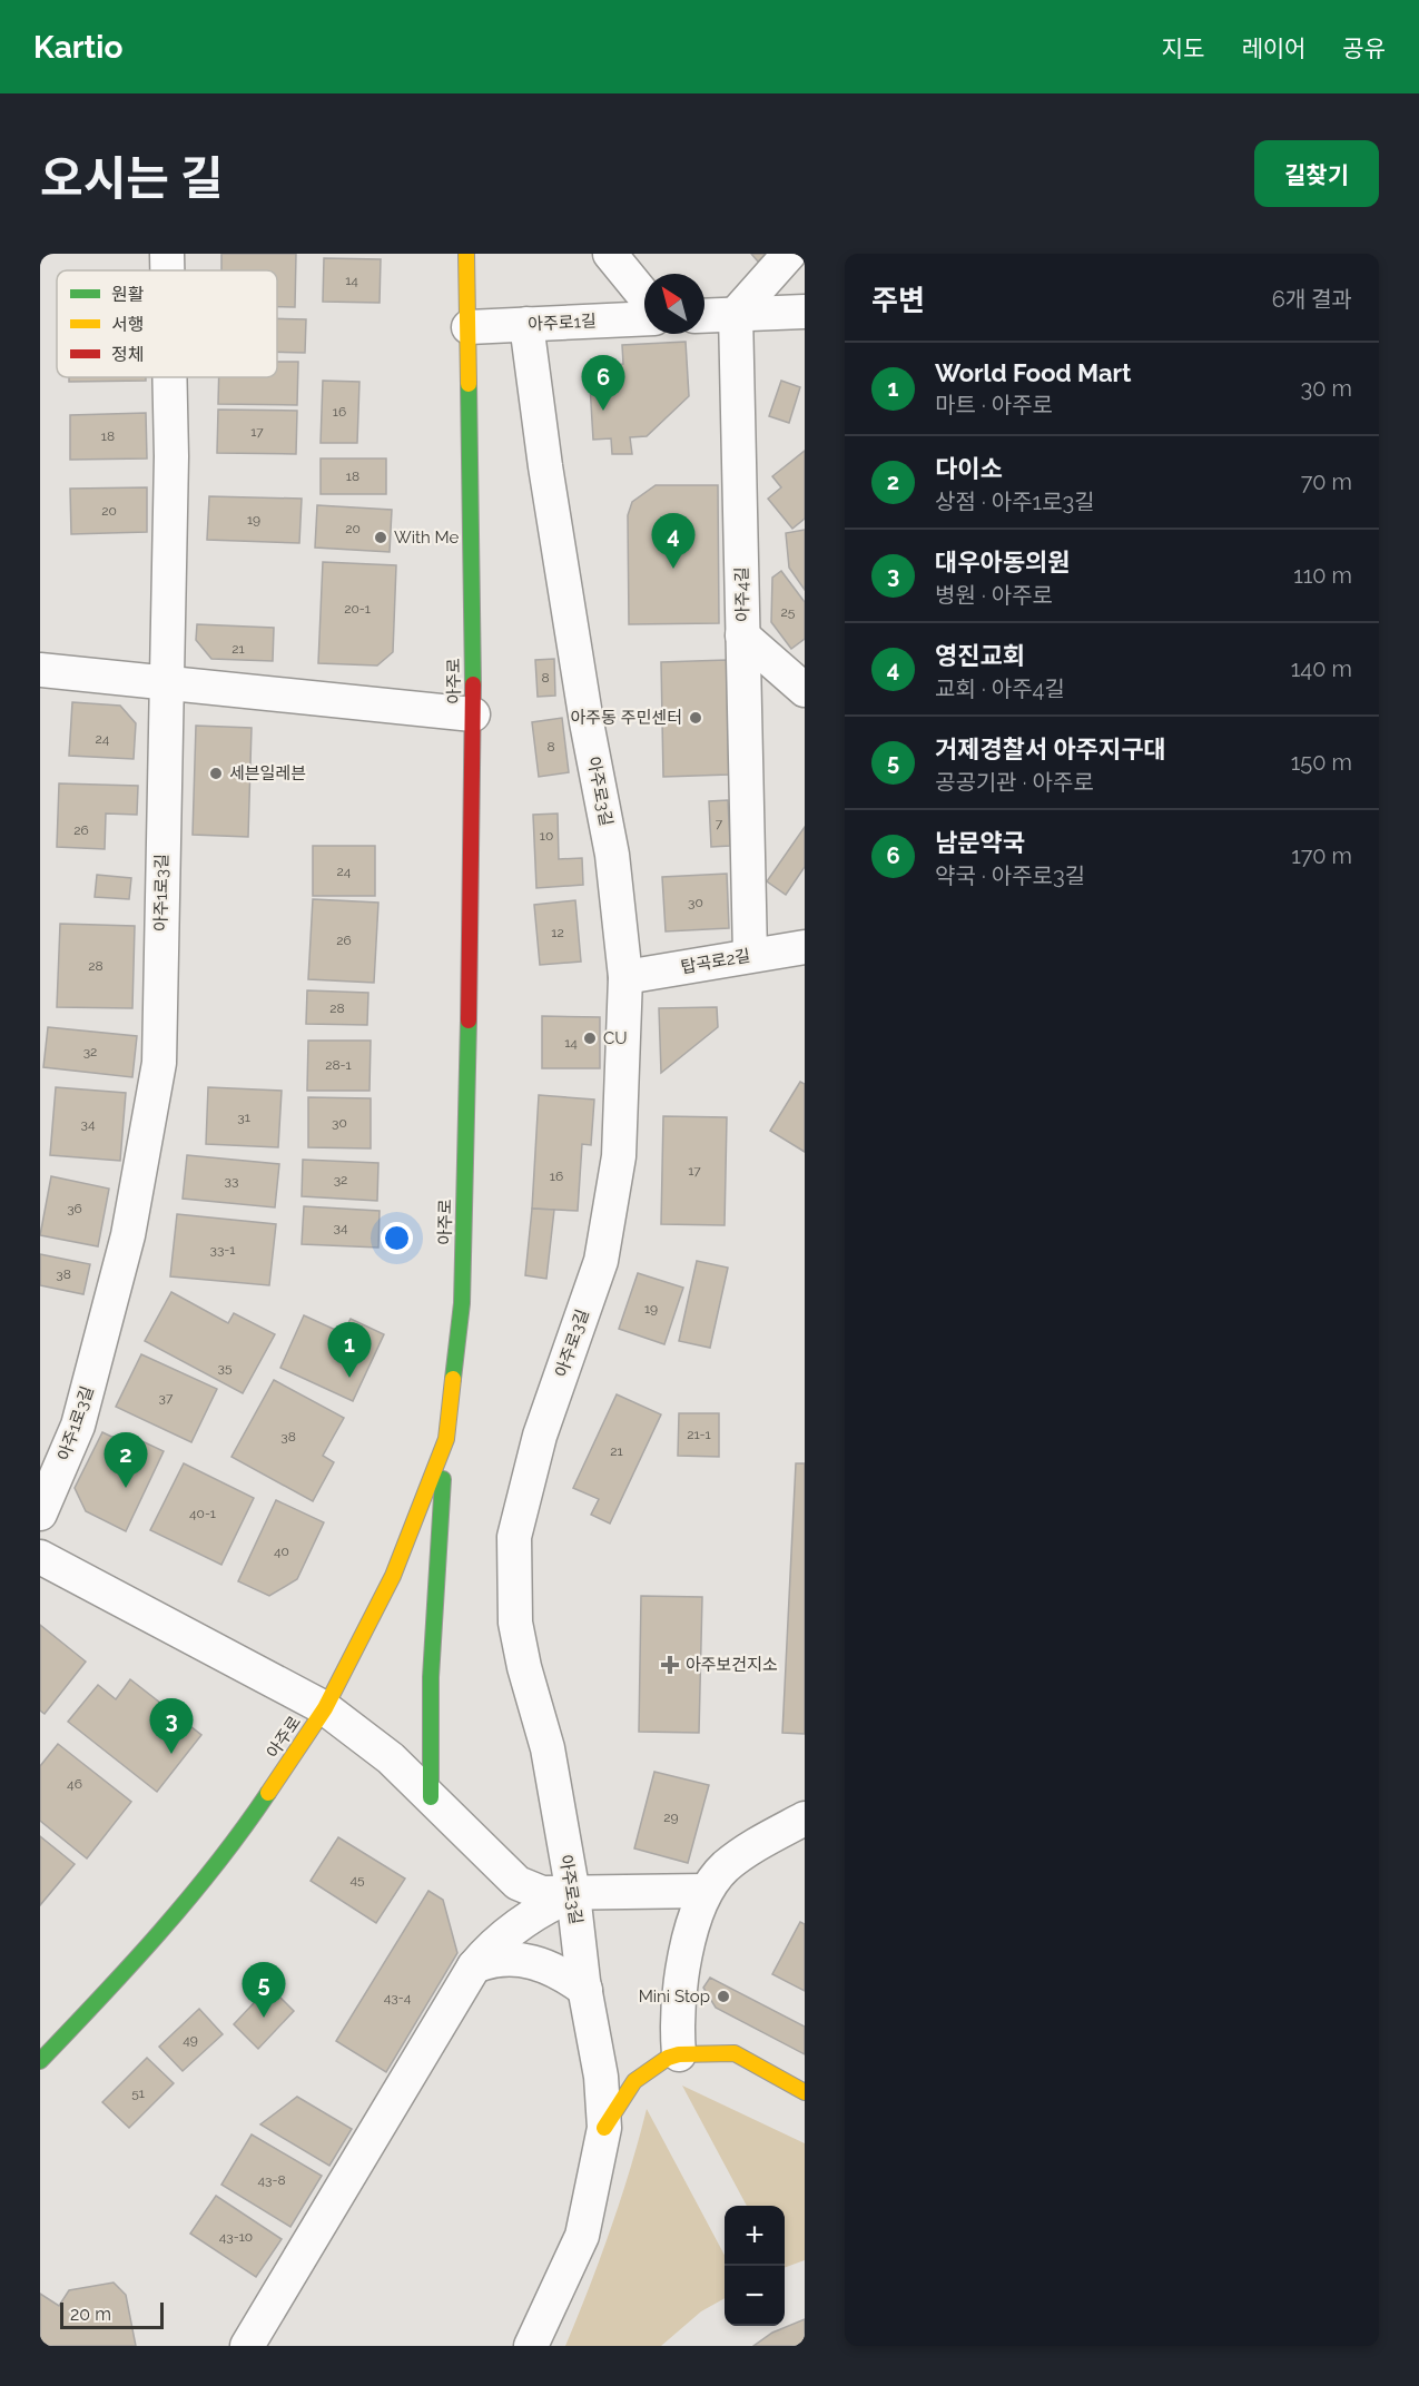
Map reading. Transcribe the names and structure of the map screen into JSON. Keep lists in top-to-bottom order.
{
  "streets": {
    "street": [
      "아주로1길",
      "아주4길",
      "아주로",
      "아주로3길",
      "아주1로3길",
      "탑곡로2길"
    ]
  },
  "crossings": [
    ["아주로1길", "아주로"],
    ["아주로1길", "아주로3길"],
    ["아주4길", "탑곡로2길"],
    ["아주로3길", "탑곡로2길"]
  ],
  "places": {
    "other": [
      "With Me",
      "아주동 주민센터",
      "세븐일레븐",
      "CU",
      "Mini Stop"
    ],
    "health": ["아주보건지소"]
  },
  "house_numbers": [
    "14",
    "16",
    "17",
    "18",
    "18",
    "20",
    "19",
    "20",
    "20-1",
    "25",
    "21",
    "8",
    "24",
    "8",
    "7",
    "26",
    "10",
    "24",
    "30",
    "12",
    "26",
    "28",
    "28",
    "14",
    "32",
    "28-1",
    "31",
    "30",
    "34",
    "17",
    "16",
    "32",
    "33",
    "36",
    "34",
    "33-1",
    "38",
    "19",
    "35",
    "37",
    "21-1",
    "38",
    "21",
    "40-1",
    "40",
    "46",
    "29",
    "45",
    "43-4",
    "49",
    "51",
    "43-8",
    "43-10"
  ],
  "legend": ["원활", "서행", "정체"],
  "scale_bar": "20 m",
  "north": "top left",
  "page": {
    "header": "Kartio",
    "nav": ["지도", "레이어", "공유"],
    "title": "오시는 길",
    "buttons": "길찾기",
    "heading": ["주변", "6개 결과"],
    "list": [
      {
        "mark": "1",
        "name": "World Food Mart",
        "note": "마트 · 아주로",
        "value": "30 m"
      },
      {
        "mark": "2",
        "name": "다이소",
        "note": "상점 · 아주1로3길",
        "value": "70 m"
      },
      {
        "mark": "3",
        "name": "대우아동의원",
        "note": "병원 · 아주로",
        "value": "110 m"
      },
      {
        "mark": "4",
        "name": "영진교회",
        "note": "교회 · 아주4길",
        "value": "140 m"
      },
      {
        "mark": "5",
        "name": "거제경찰서 아주지구대",
        "note": "공공기관 · 아주로",
        "value": "150 m"
      },
      {
        "mark": "6",
        "name": "남문약국",
        "note": "약국 · 아주로3길",
        "value": "170 m"
      }
    ],
    "pins": [
      "6",
      "4",
      "1",
      "2",
      "3",
      "5"
    ],
    "map_buttons": ["+", "−"],
    "scale": "20 m"
  }
}
